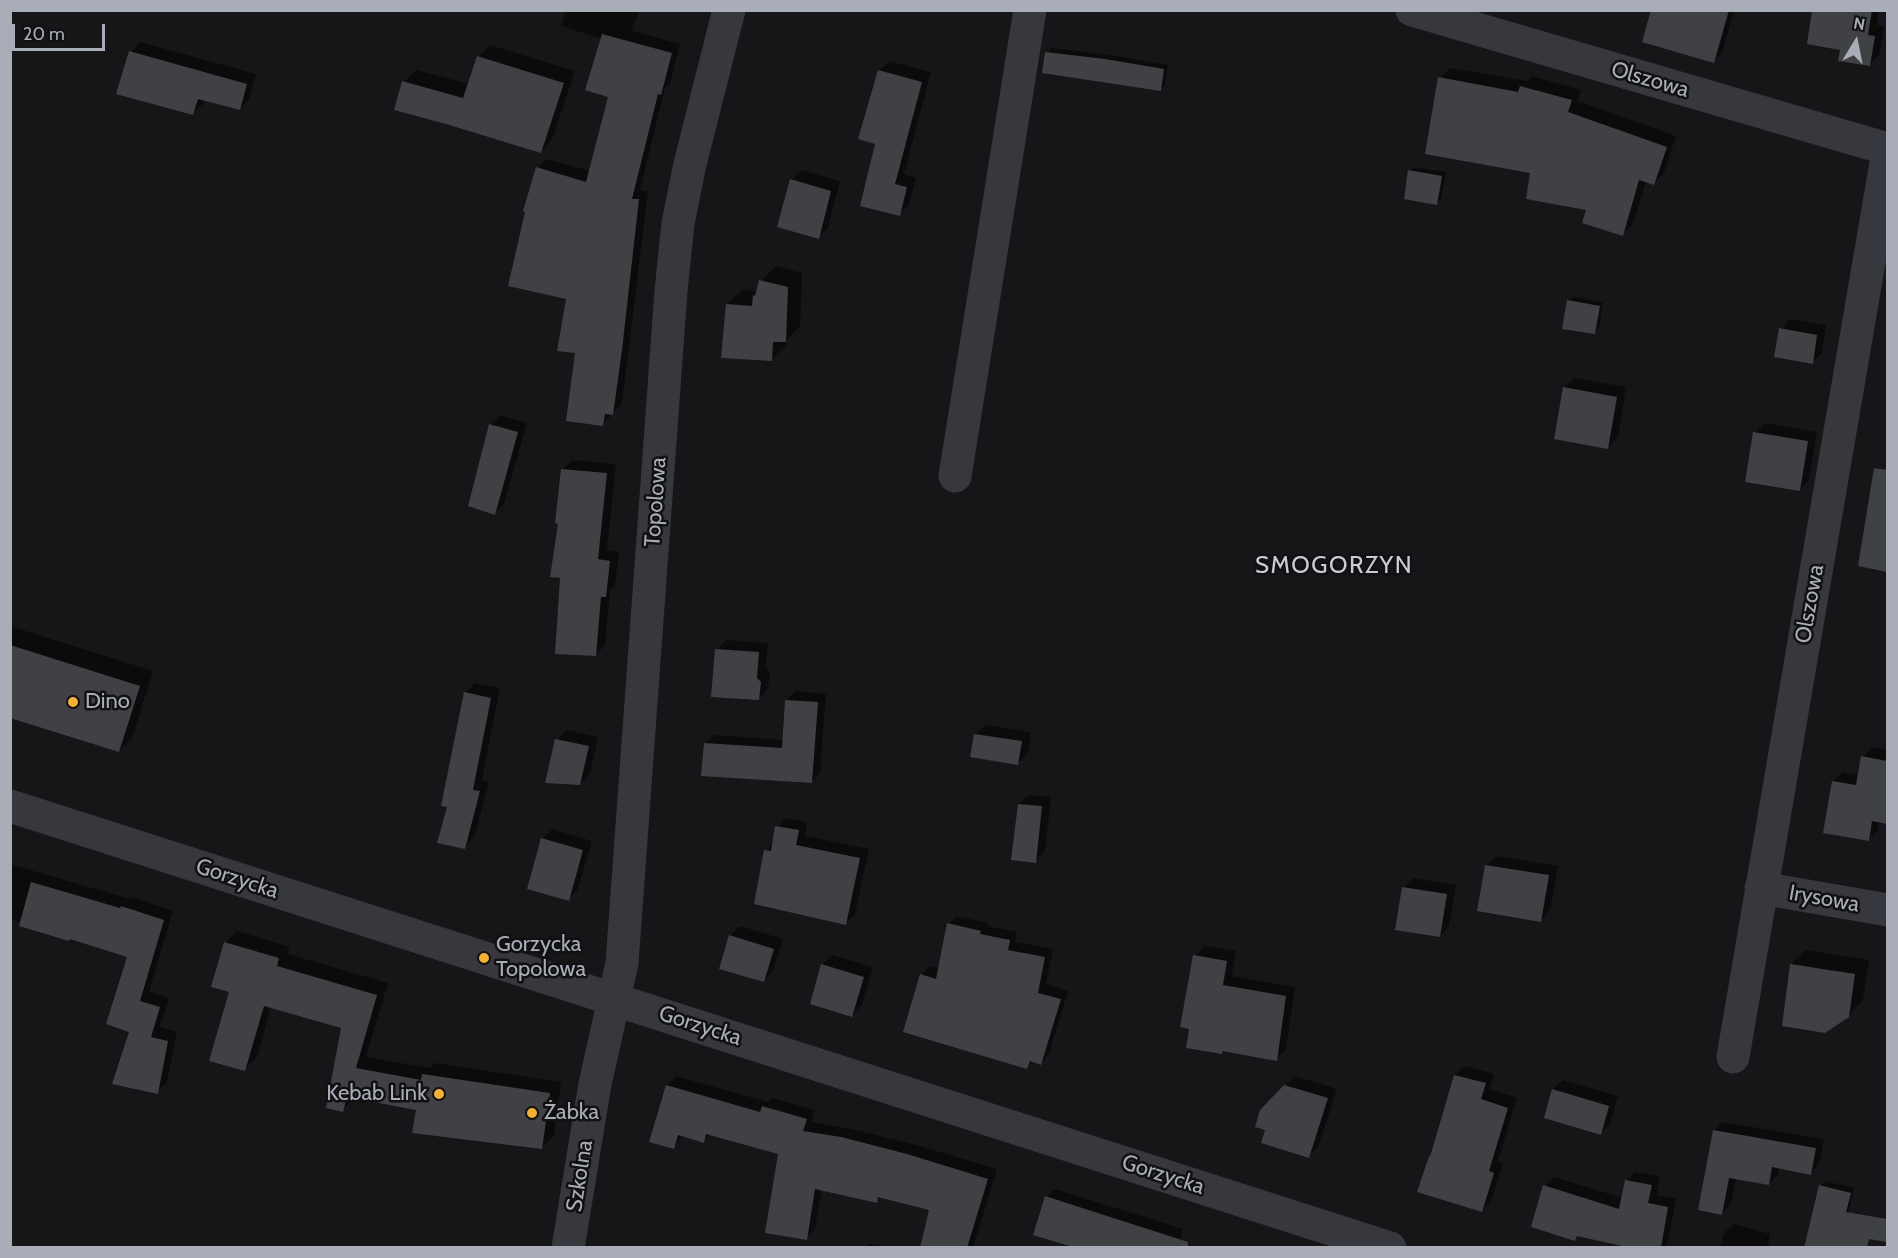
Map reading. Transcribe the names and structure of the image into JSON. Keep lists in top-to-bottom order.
{
  "streets": {
    "street": [
      "Olszowa",
      "Topolowa",
      "Gorzycka",
      "Irysowa",
      "Szkolna"
    ]
  },
  "crossings": [
    ["Olszowa", "Irysowa"],
    ["Topolowa", "Gorzycka"],
    ["Topolowa", "Szkolna"],
    ["Gorzycka", "Szkolna"]
  ],
  "districts": ["SMOGORZYN"],
  "places": [
    "Dino",
    "Gorzycka Topolowa",
    "Kebab Link",
    "Żabka"
  ],
  "scale_bar": "20 m",
  "north": "top"
}
